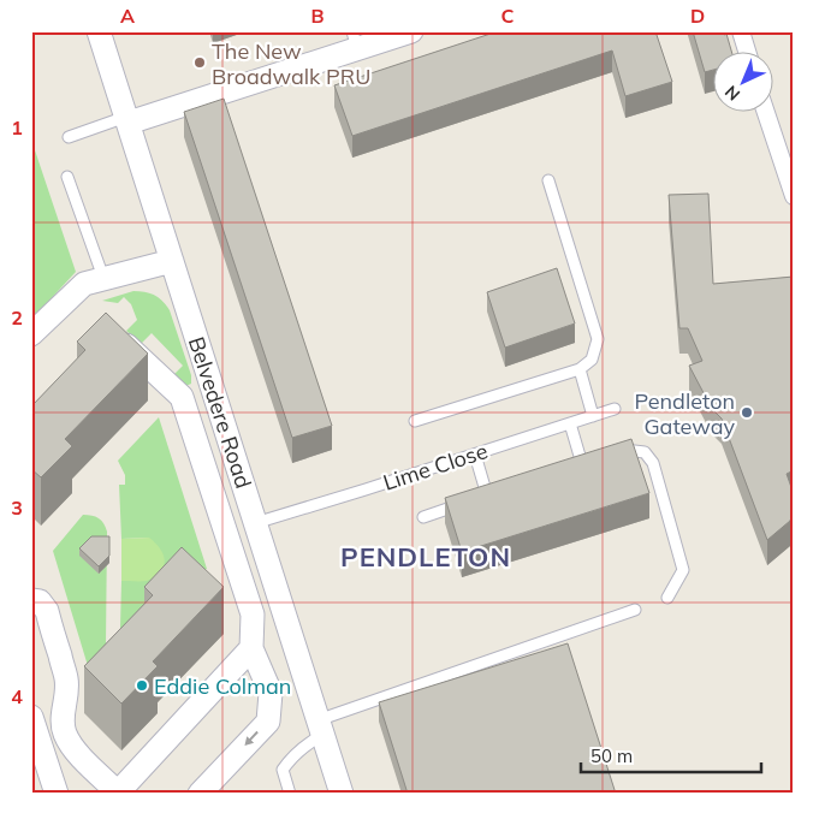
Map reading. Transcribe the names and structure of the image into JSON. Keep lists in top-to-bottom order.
{
  "streets": {
    "street": ["Belvedere Road"],
    "lane": ["Lime Close"]
  },
  "crossings": [
    ["Belvedere Road", "Lime Close"]
  ],
  "districts": ["PENDLETON"],
  "places": ["The New Broadwalk PRU", "Pendleton Gateway", "Eddie Colman"],
  "scale_bar": "50 m",
  "north": "bottom left",
  "grid": {
    "columns": [
      "A",
      "B",
      "C",
      "D"
    ],
    "rows": [
      "1",
      "2",
      "3",
      "4"
    ]
  }
}
